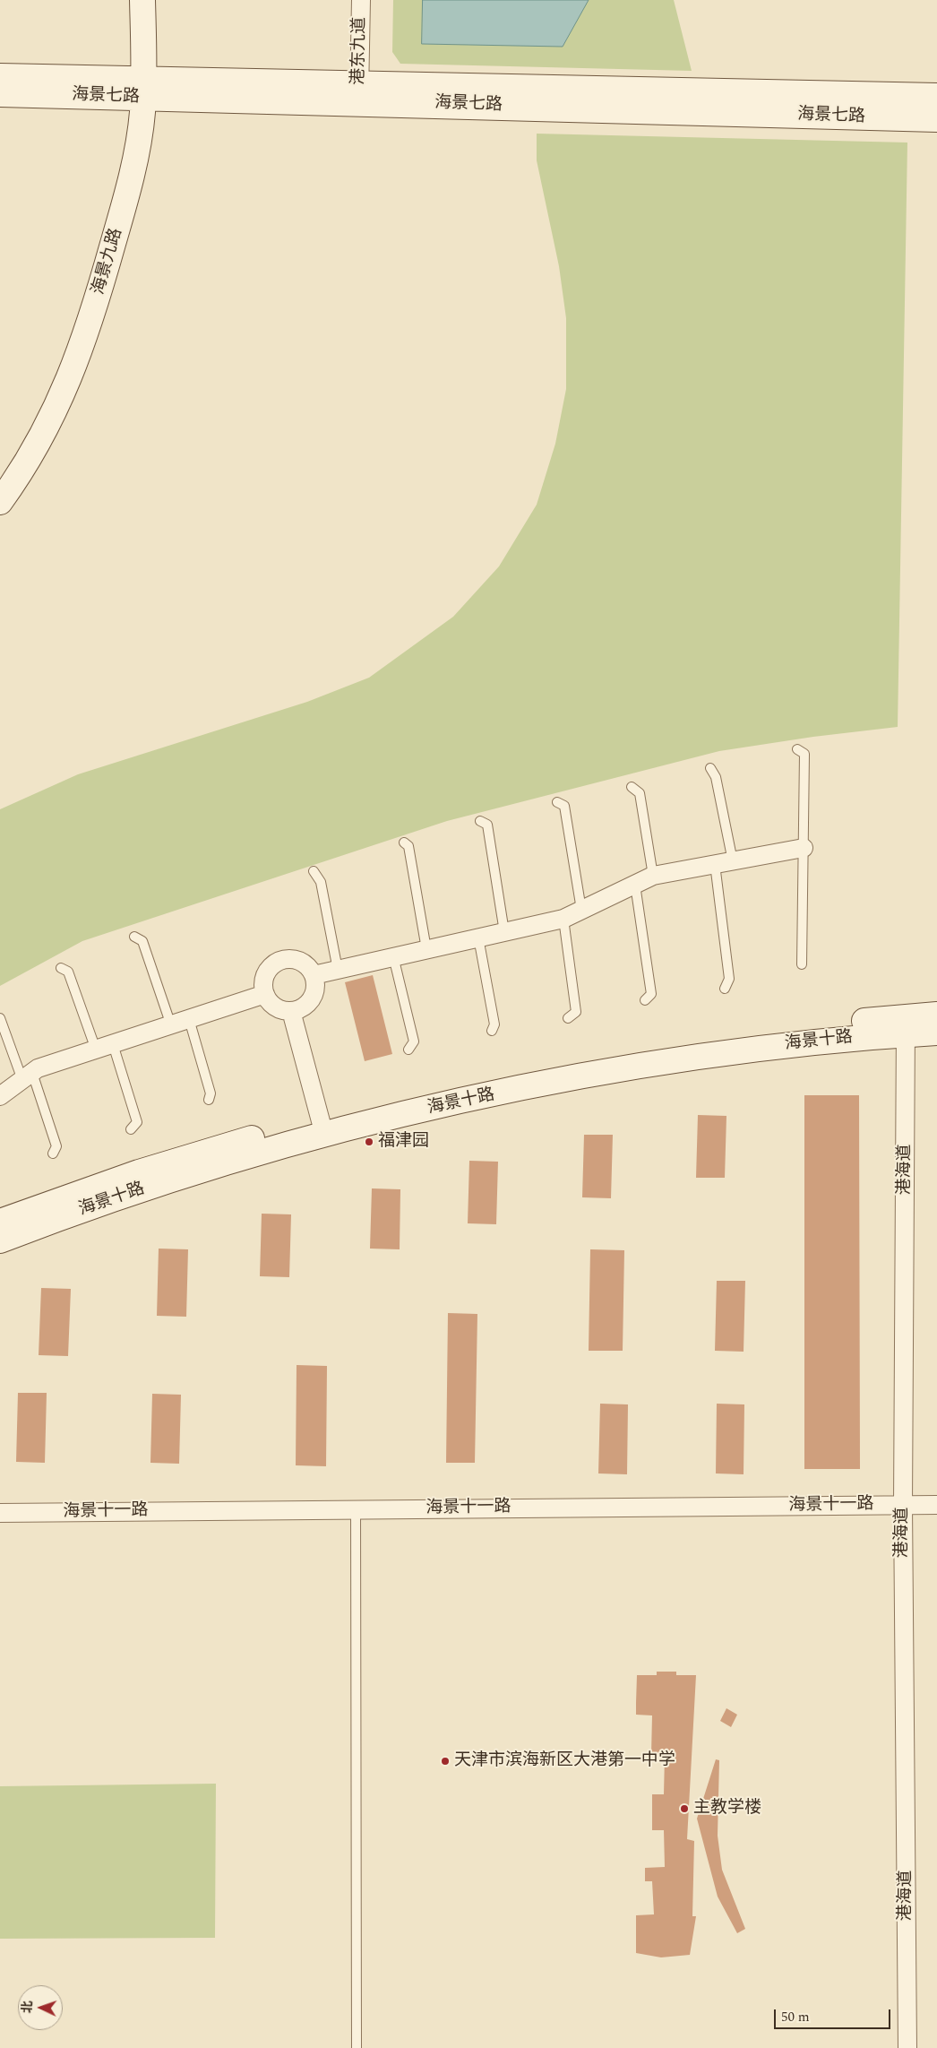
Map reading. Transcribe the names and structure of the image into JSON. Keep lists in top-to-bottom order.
{
  "streets": {
    "street": [
      "港东九道",
      "海景七路",
      "海景九路",
      "海景十路",
      "港海道",
      "海景十一路"
    ]
  },
  "crossings": [
    ["港东九道", "海景七路"],
    ["海景七路", "海景九路"],
    ["海景十路", "港海道"],
    ["港海道", "海景十一路"]
  ],
  "places": ["福津园", "天津市滨海新区大港第一中学", "主教学楼"],
  "scale_bar": "50 m",
  "north": "left"
}
